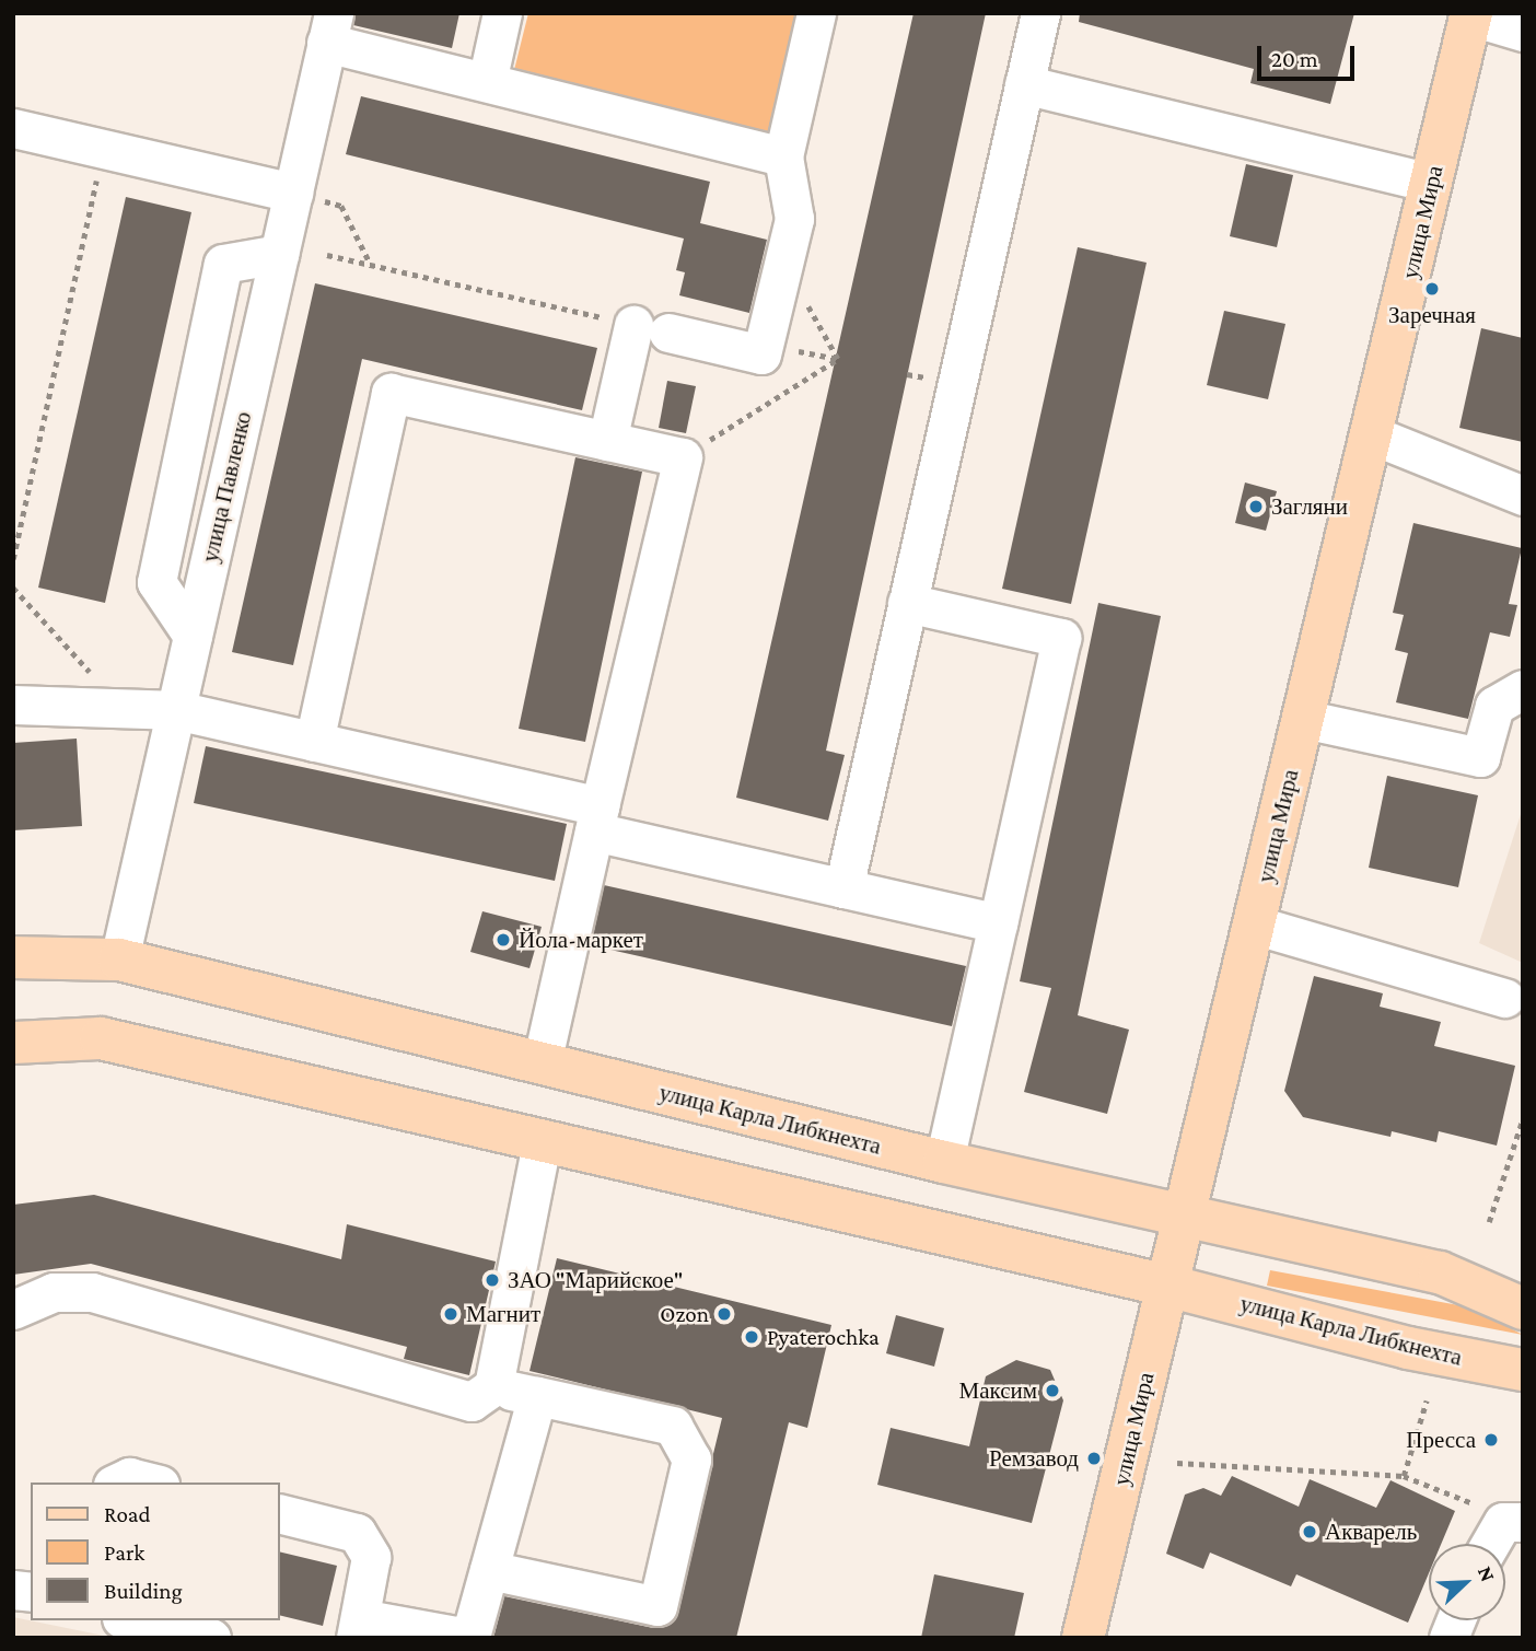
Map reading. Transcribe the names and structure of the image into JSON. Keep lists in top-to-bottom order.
{
  "streets": {
    "main road": ["улица Мира", "улица Карла Либкнехта"],
    "street": ["улица Павленко"]
  },
  "crossings": [
    ["улица Мира", "улица Карла Либкнехта"],
    ["улица Павленко", "улица Карла Либкнехта"]
  ],
  "places": [
    "Заречная",
    "Загляни",
    "Йола-маркет",
    "ЗАО \"Марийское\"",
    "Магнит",
    "Ozon",
    "Pyaterochka",
    "Максим",
    "Пресса",
    "Ремзавод",
    "Акварель"
  ],
  "legend": ["Road", "Park", "Building"],
  "scale_bar": "20 m",
  "north": "top right"
}
